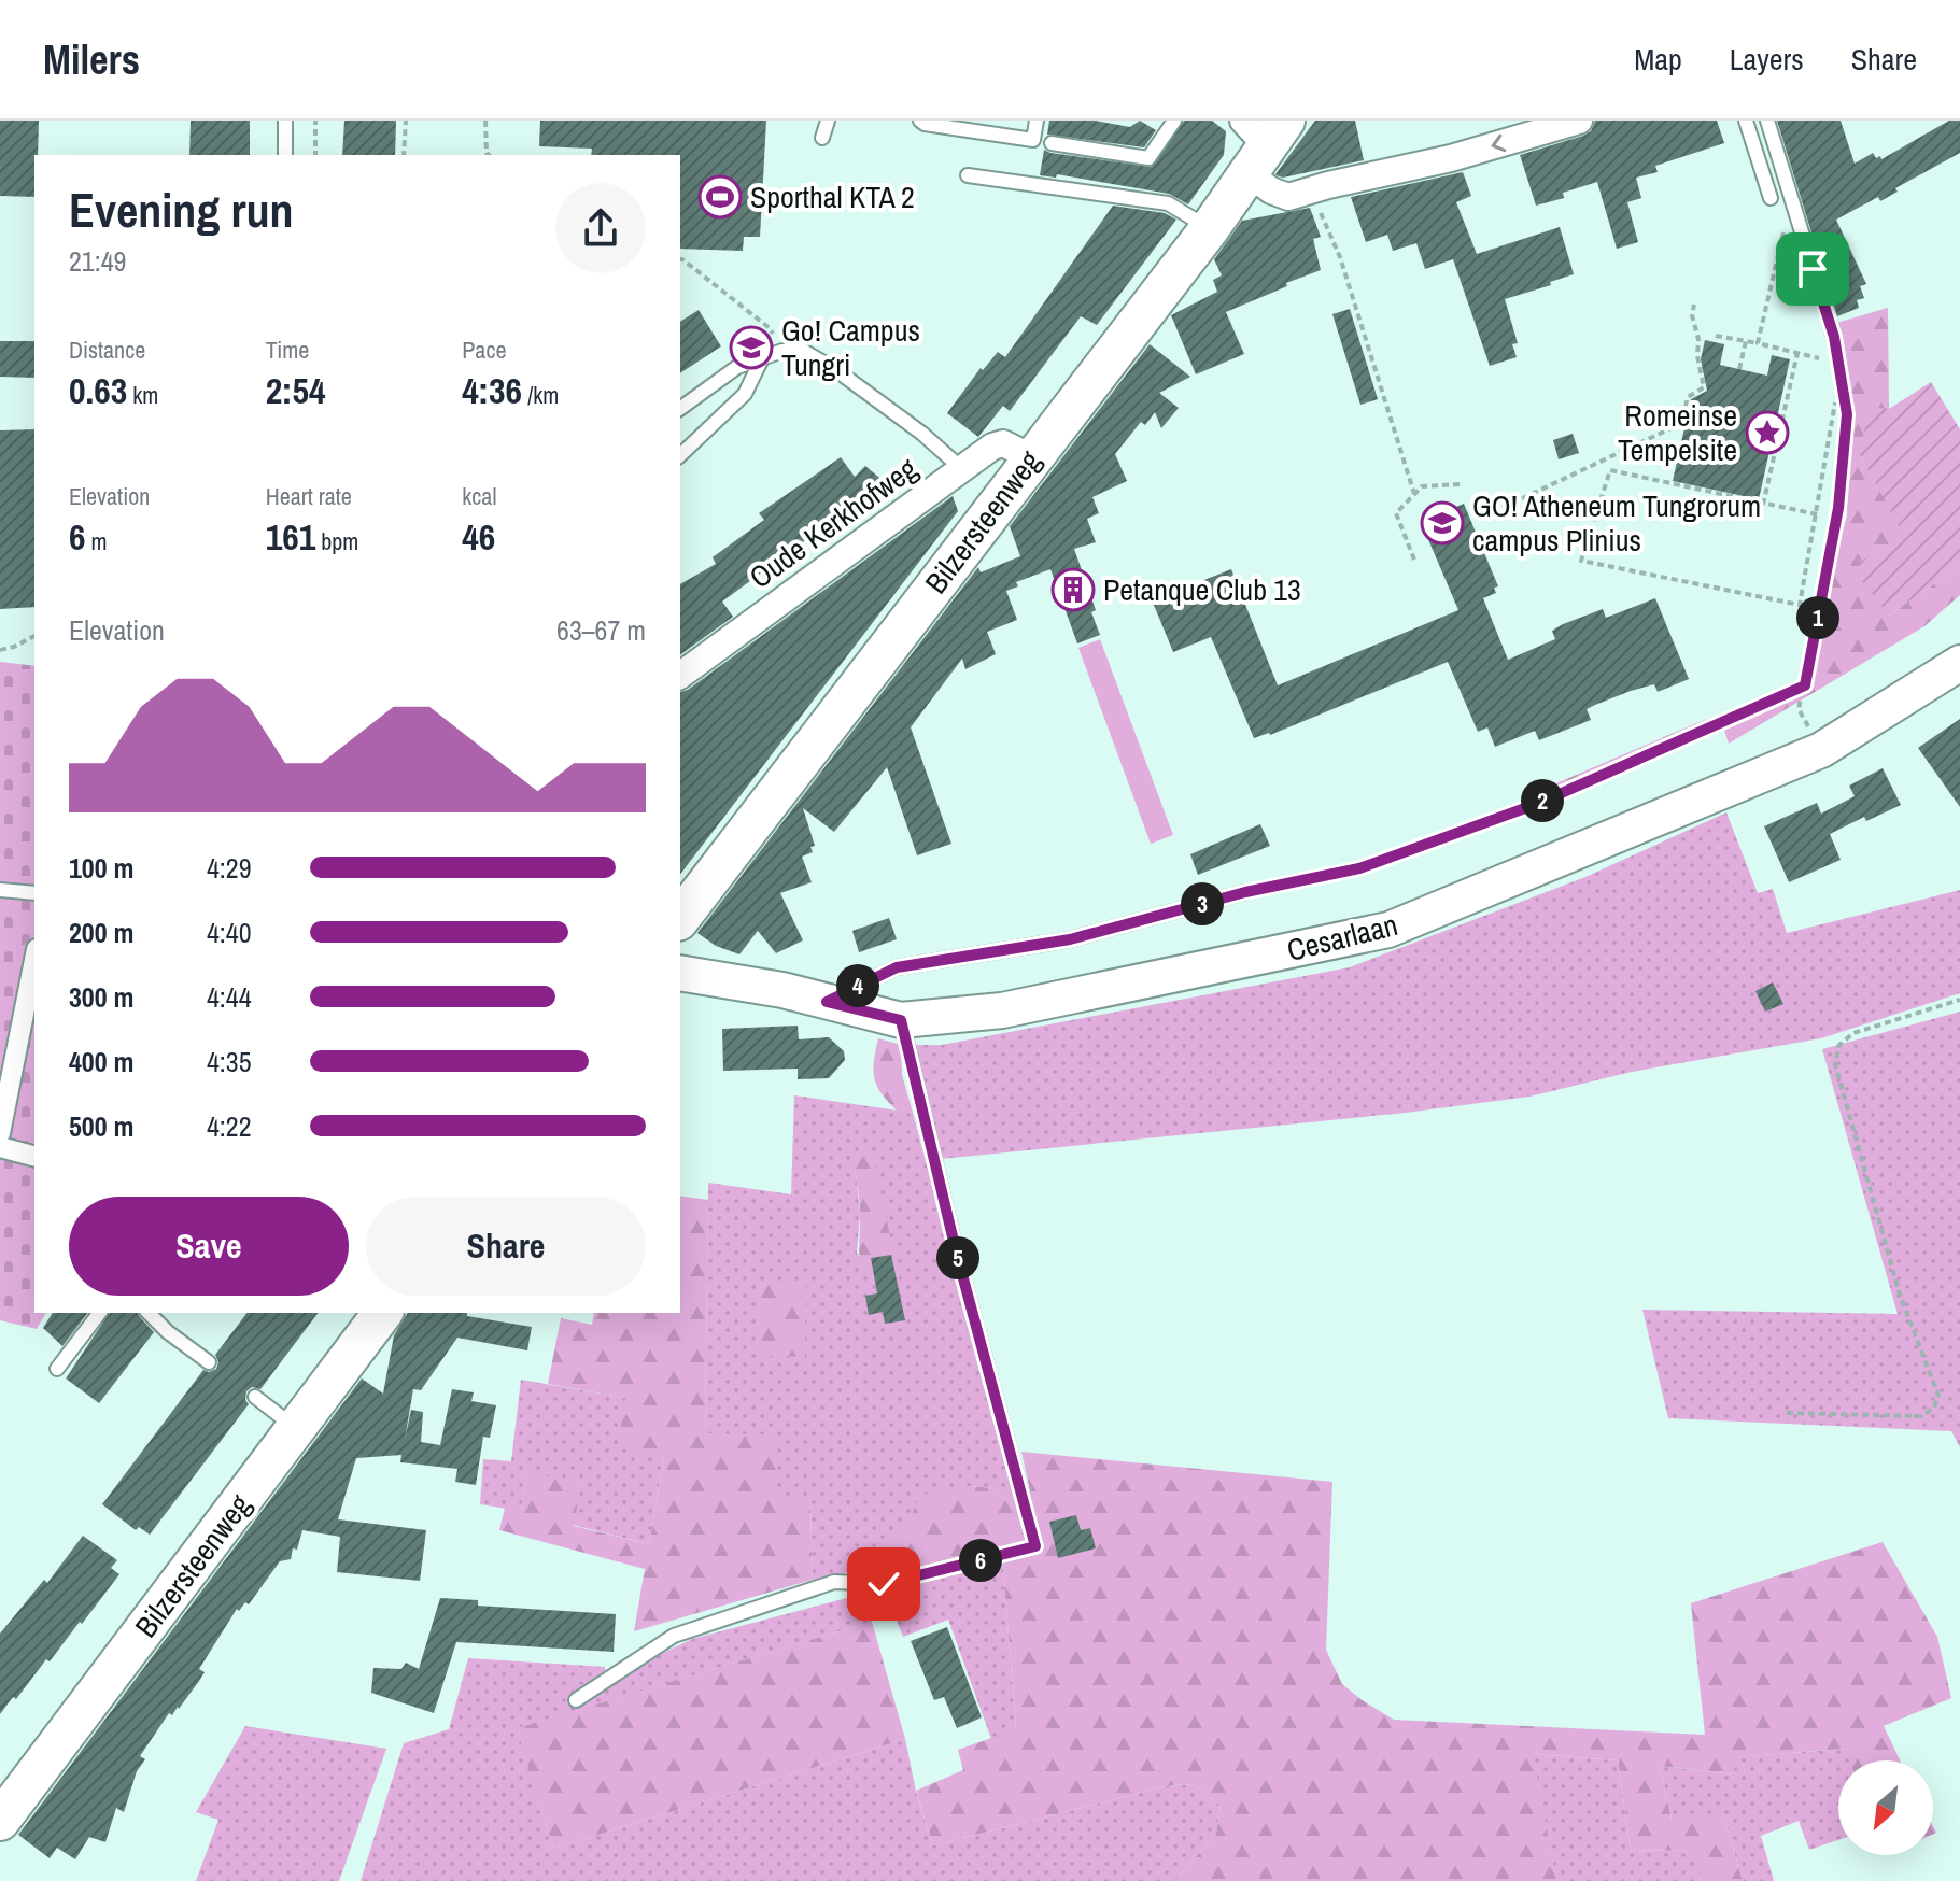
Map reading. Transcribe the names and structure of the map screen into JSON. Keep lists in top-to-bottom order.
{
  "streets": {
    "main road": ["Bilzersteenweg"],
    "street": ["Oude Kerkhofweg", "Cesarlaan"]
  },
  "crossings": [
    ["Bilzersteenweg", "Oude Kerkhofweg"]
  ],
  "places": {
    "sports": ["Sporthal KTA 2"],
    "school or university": ["Go! Campus Tungri", "GO! Atheneum Tungrorum campus Plinius"],
    "place": ["Romeinse Tempelsite"],
    "building": ["Petanque Club 13"]
  },
  "north": "bottom left",
  "page": {
    "header": "Milers",
    "nav": ["Map", "Layers", "Share"],
    "heading": ["Evening run", "21:49"],
    "stats": [
      ["Distance", "0.63 km"],
      ["Time", "2:54"],
      ["Pace", "4:36 /km"],
      ["Elevation", "6 m"],
      ["Heart rate", "161 bpm"],
      ["kcal", "46"]
    ],
    "chart": ["Elevation", "63–67 m"],
    "pins": [
      "1",
      "2",
      "3",
      "4",
      "5",
      "6"
    ],
    "list": [
      {
        "name": "100 m",
        "note": "4:29"
      },
      {
        "name": "200 m",
        "note": "4:40"
      },
      {
        "name": "300 m",
        "note": "4:44"
      },
      {
        "name": "400 m",
        "note": "4:35"
      },
      {
        "name": "500 m",
        "note": "4:22"
      }
    ],
    "buttons": ["Save", "Share"]
  }
}
